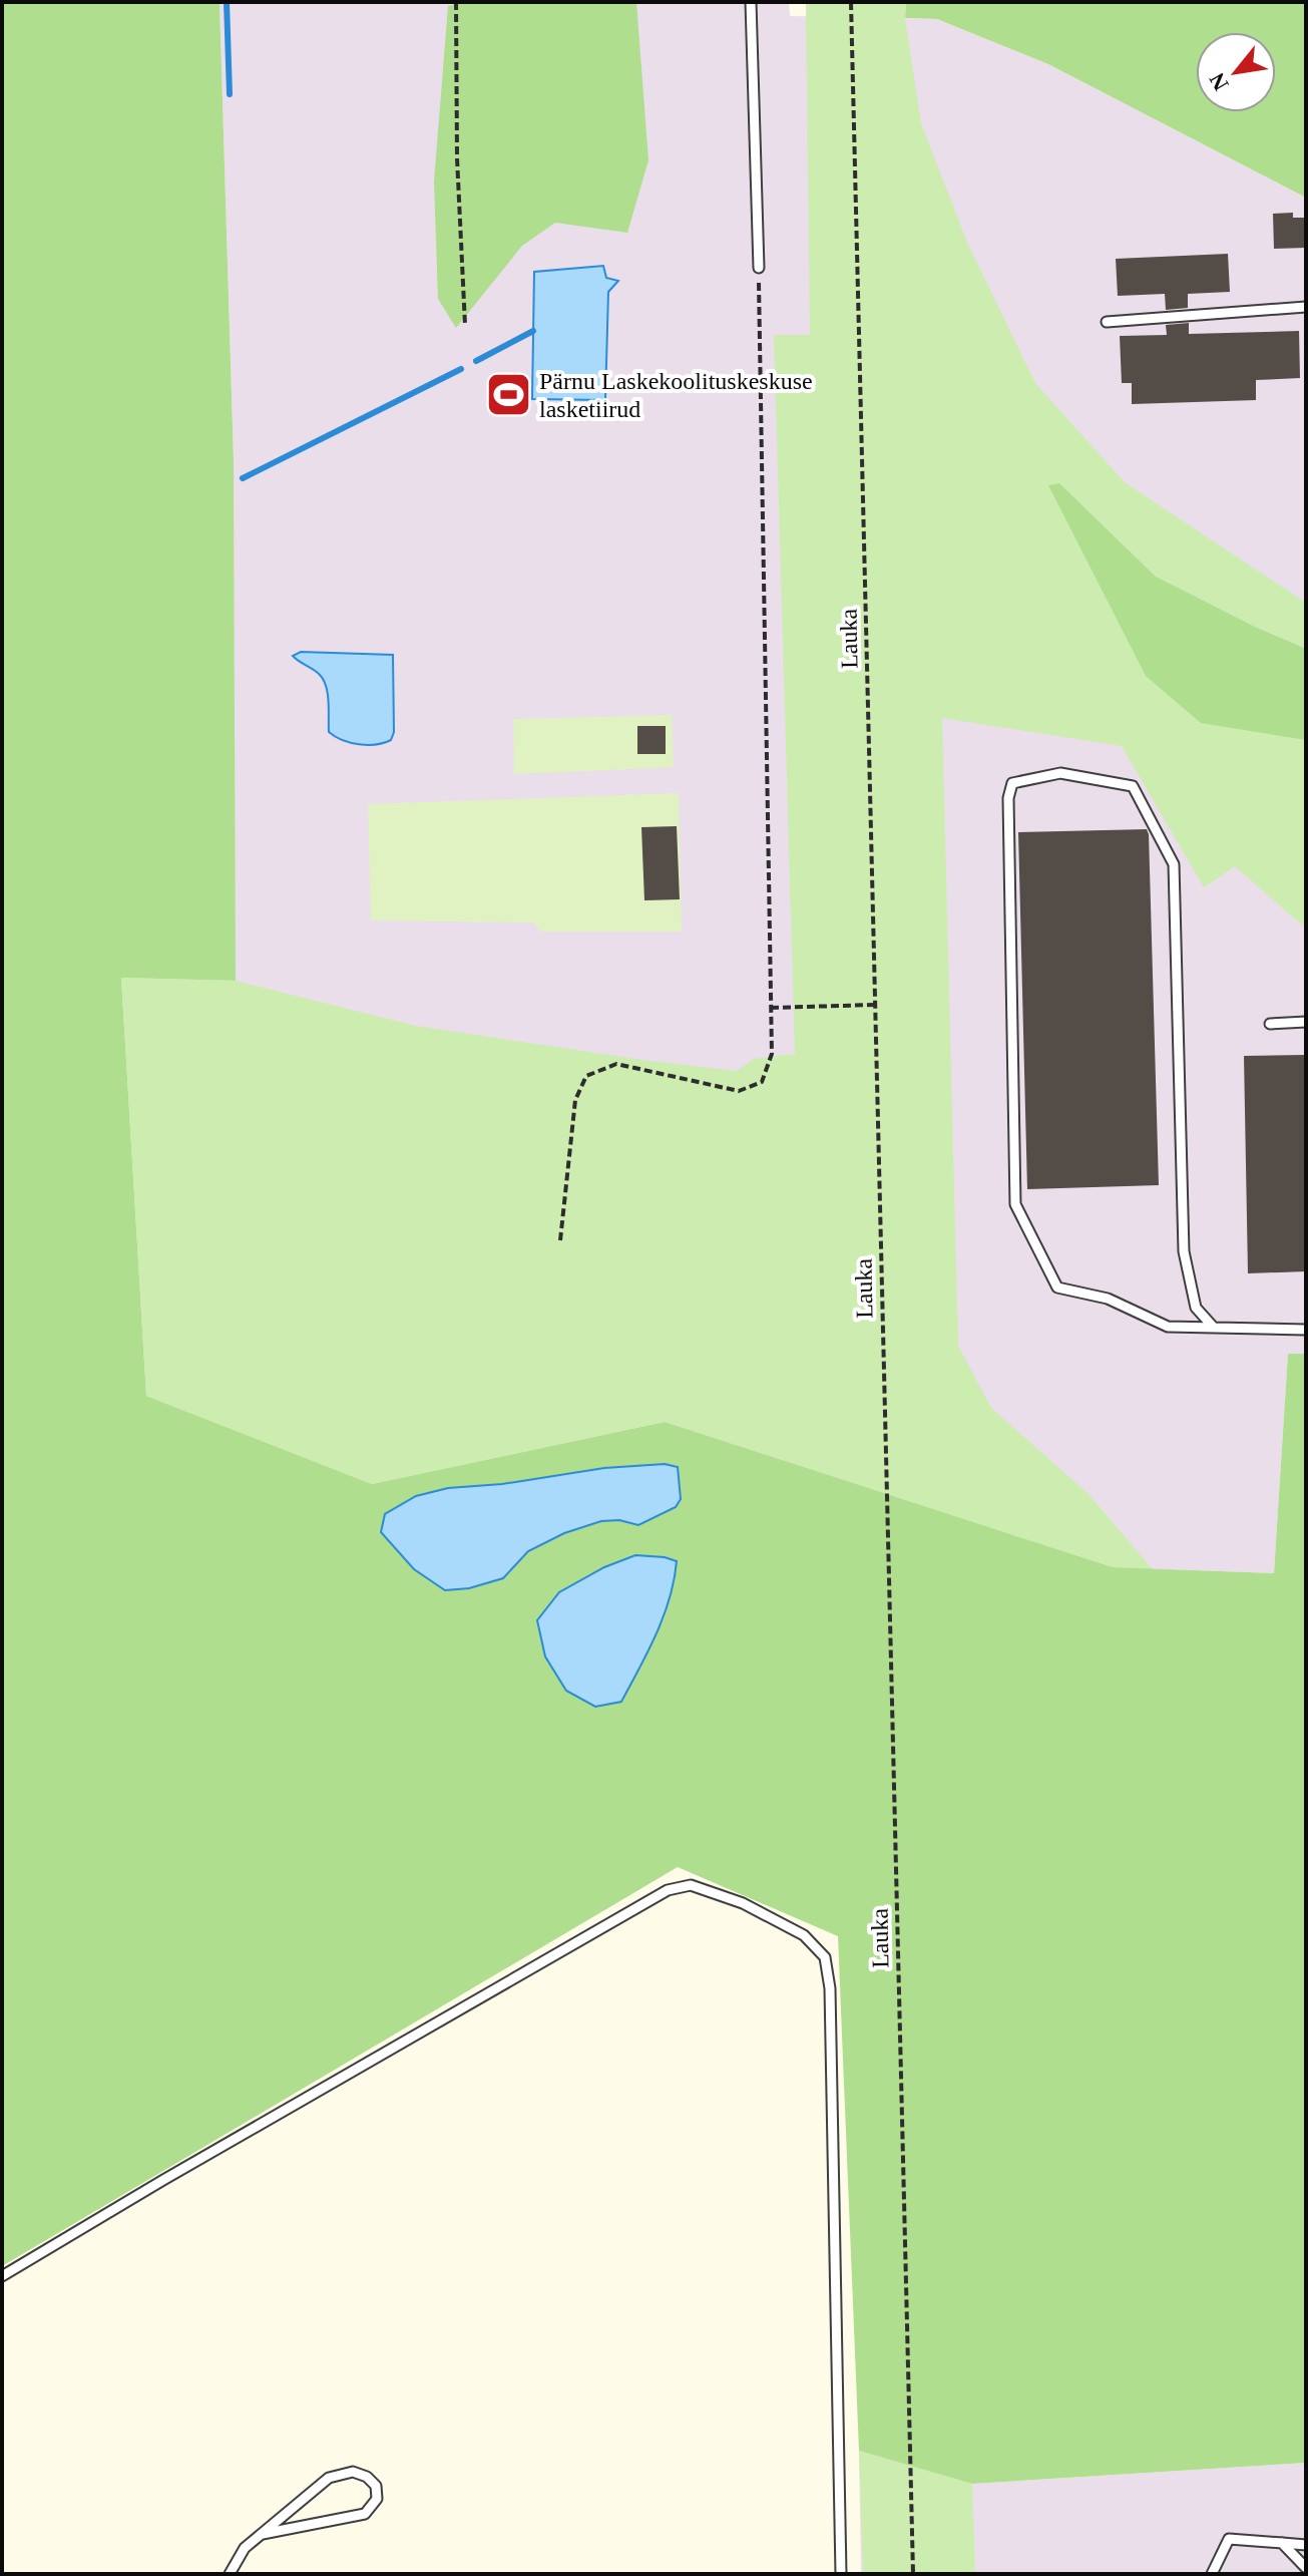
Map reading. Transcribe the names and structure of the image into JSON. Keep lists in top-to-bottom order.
{
  "streets": {
    "path": ["Lauka"]
  },
  "places": {
    "sports": ["Pärnu Laskekoolituskeskuse lasketiirud"]
  },
  "north": "bottom left"
}
